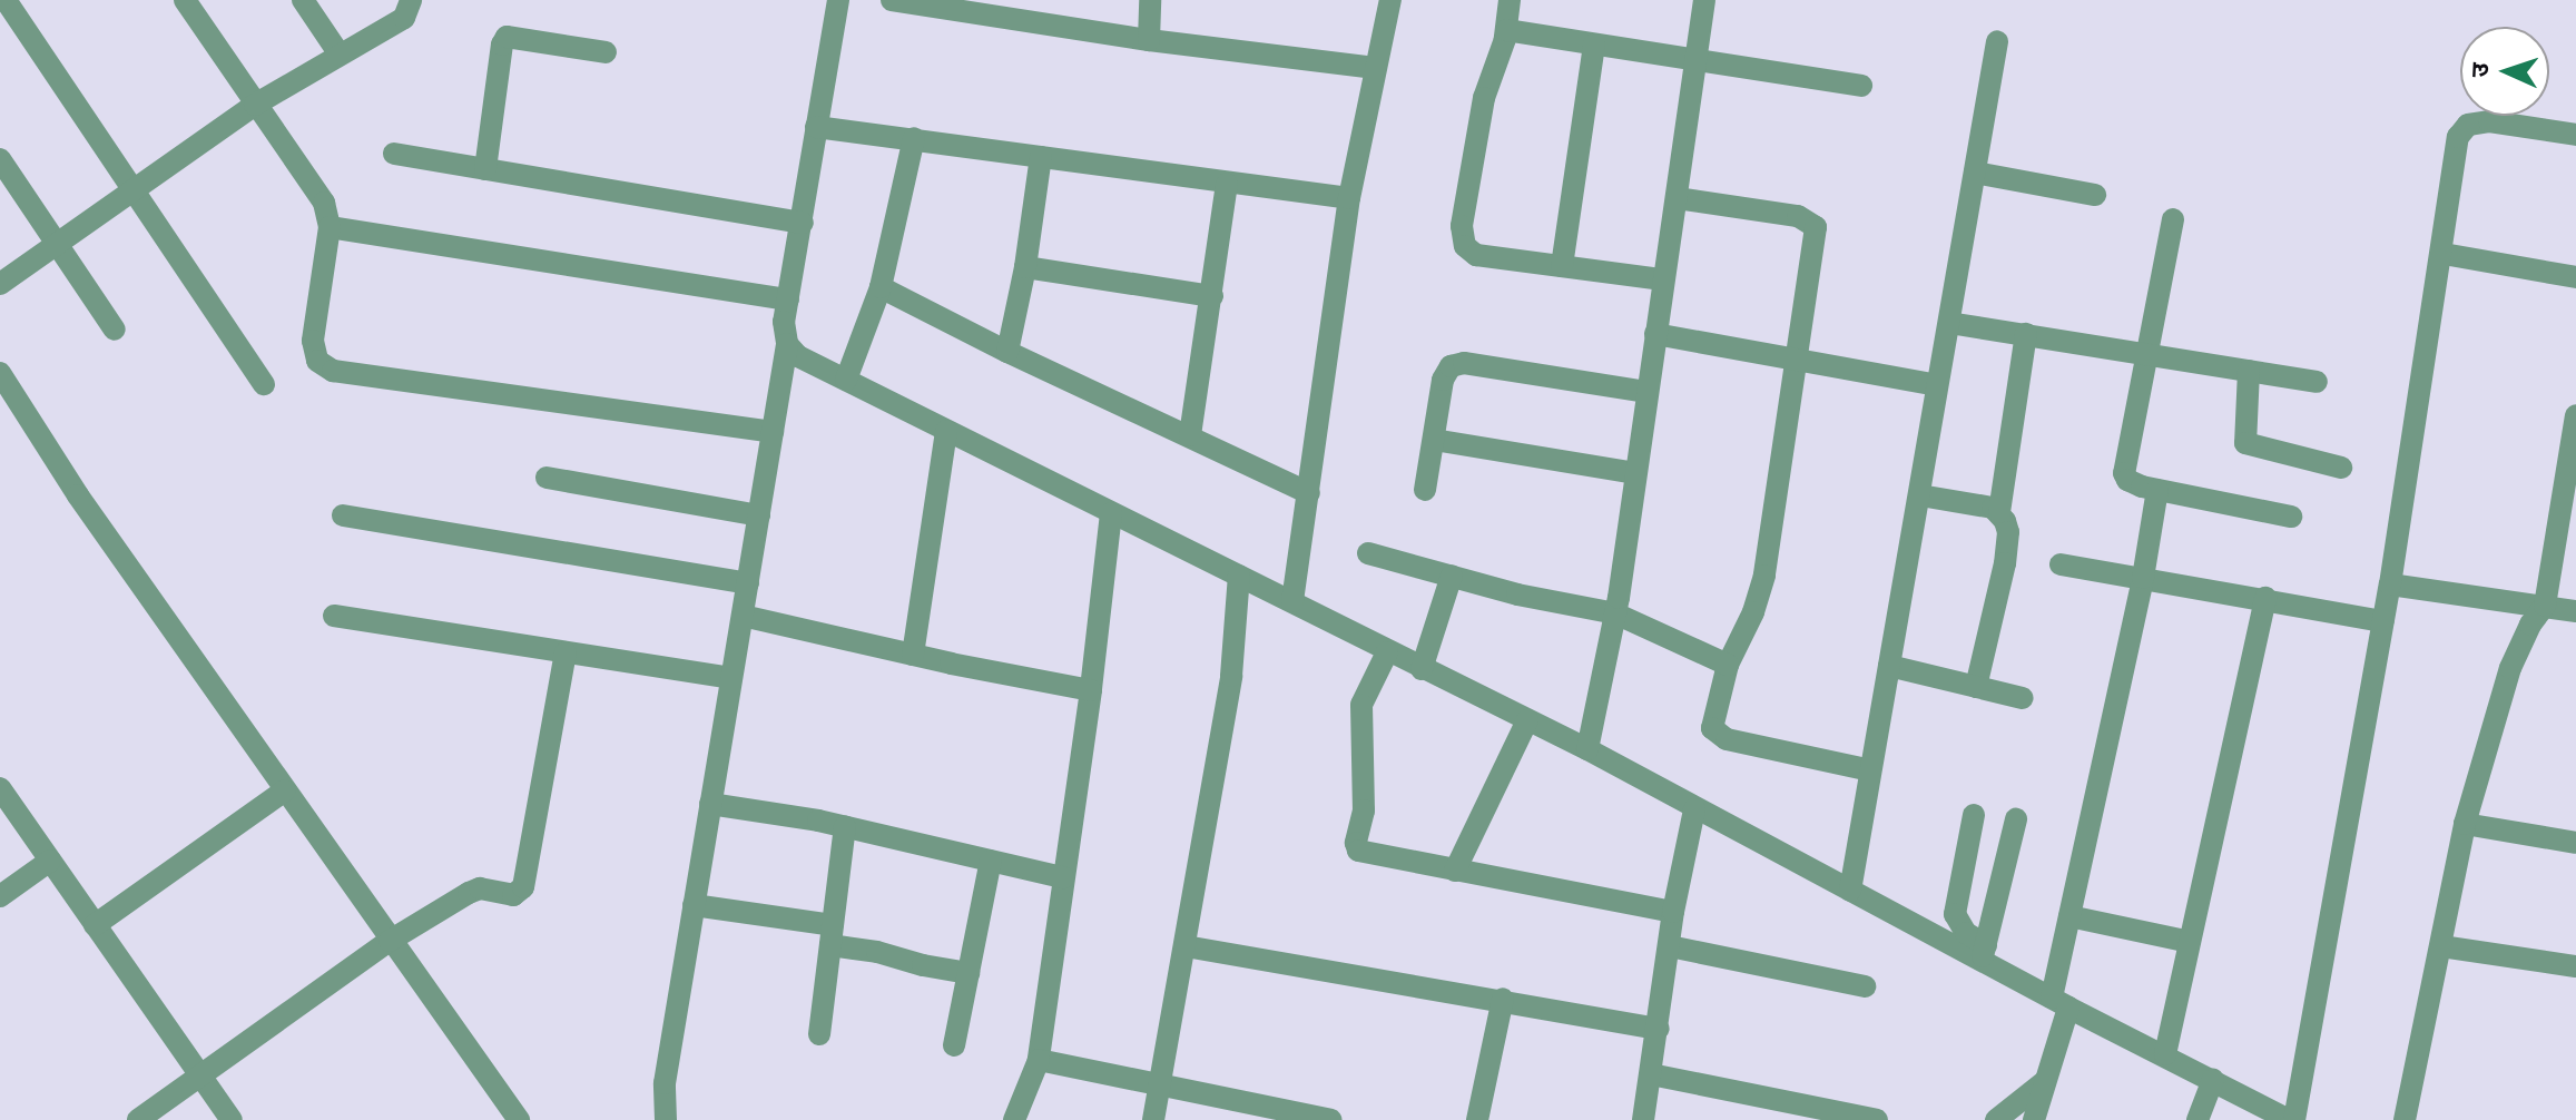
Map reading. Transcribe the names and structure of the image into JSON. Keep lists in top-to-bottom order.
{
  "north": "left"
}
